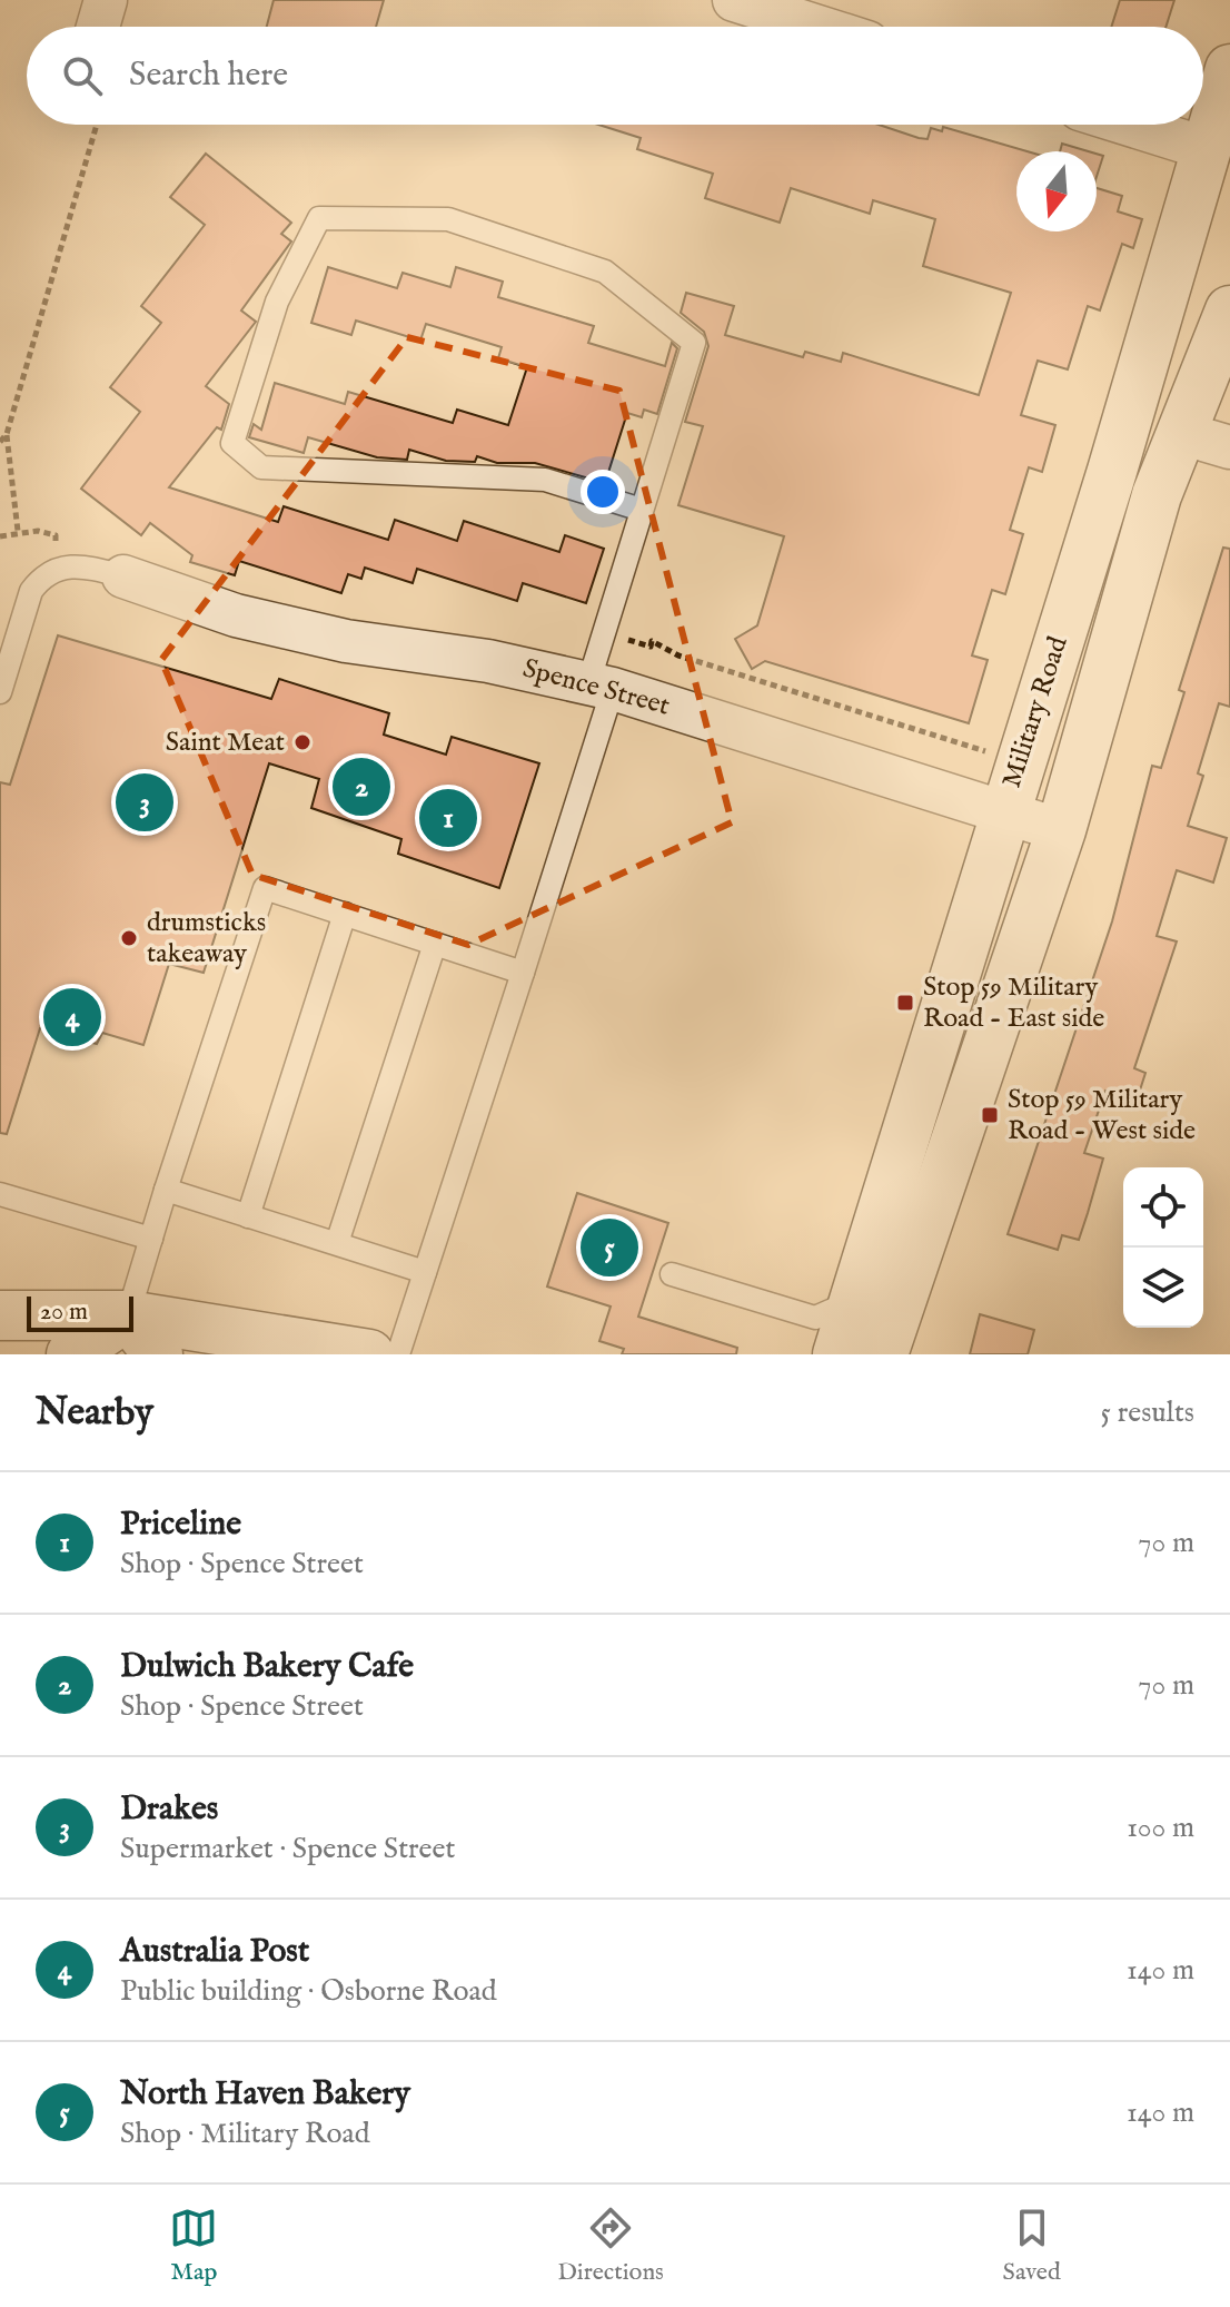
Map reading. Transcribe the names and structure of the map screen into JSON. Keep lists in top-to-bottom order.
{
  "streets": {
    "street": ["Spence Street", "Military Road"]
  },
  "crossings": [
    ["Spence Street", "Military Road"]
  ],
  "places": {
    "other": ["Saint Meat", "drumsticks takeaway"],
    "transit": ["Stop 59 Military Road - East side", "Stop 59 Military Road - West side"]
  },
  "scale_bar": "20 m",
  "north": "bottom",
  "page": {
    "search": "Search here",
    "pins": [
      "2",
      "3",
      "1",
      "4",
      "5"
    ],
    "scale": "20 m",
    "heading": ["Nearby", "5 results"],
    "list": [
      {
        "mark": "1",
        "name": "Priceline",
        "note": "Shop · Spence Street",
        "value": "70 m"
      },
      {
        "mark": "2",
        "name": "Dulwich Bakery Cafe",
        "note": "Shop · Spence Street",
        "value": "70 m"
      },
      {
        "mark": "3",
        "name": "Drakes",
        "note": "Supermarket · Spence Street",
        "value": "100 m"
      },
      {
        "mark": "4",
        "name": "Australia Post",
        "note": "Public building · Osborne Road",
        "value": "140 m"
      },
      {
        "mark": "5",
        "name": "North Haven Bakery",
        "note": "Shop · Military Road",
        "value": "140 m"
      }
    ],
    "nav": ["Map", "Directions", "Saved"]
  }
}
